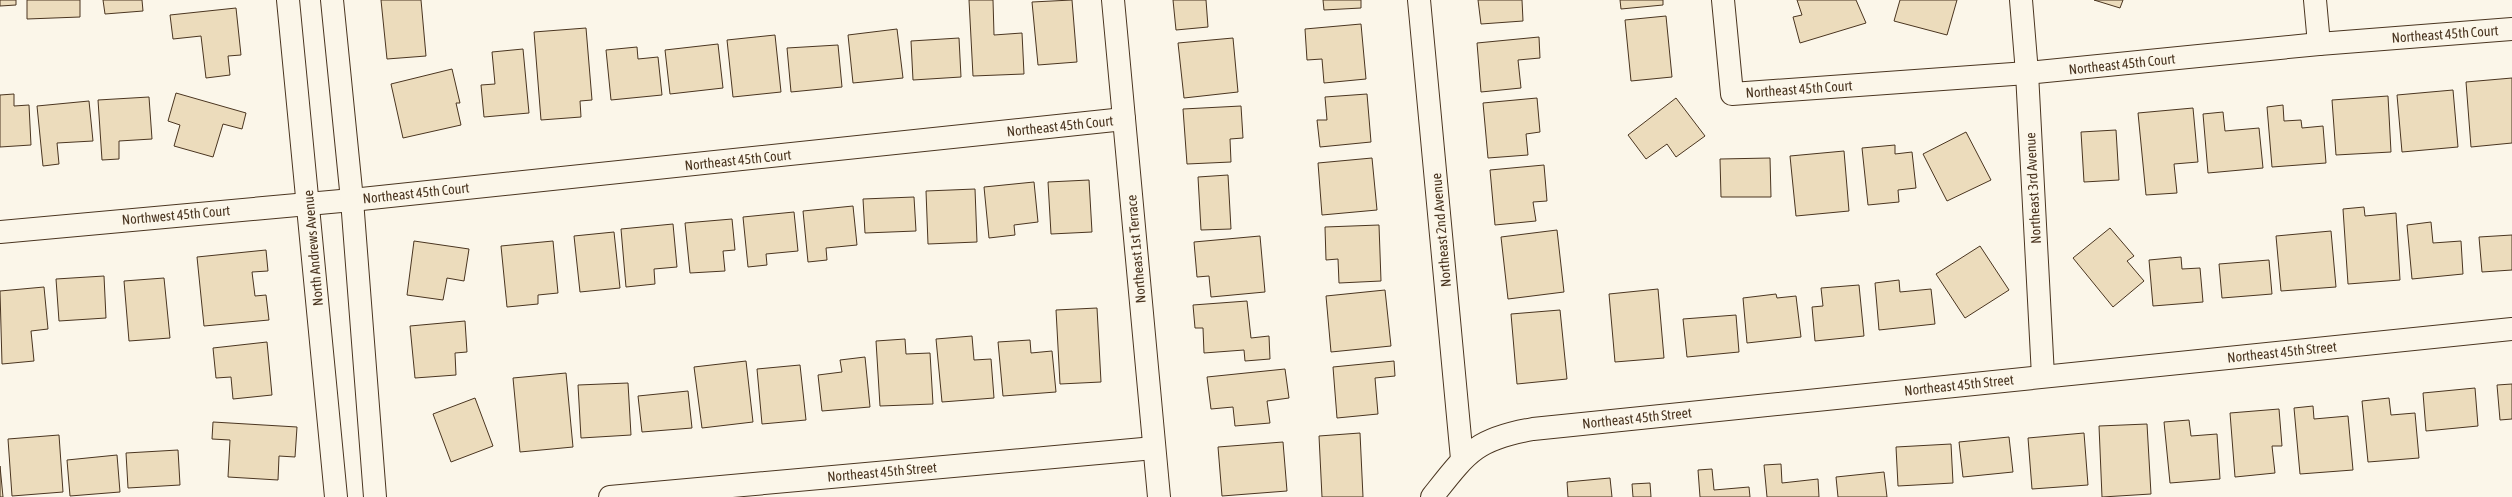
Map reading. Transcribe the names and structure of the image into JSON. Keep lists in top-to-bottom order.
{
  "streets": {
    "street": [
      "Northeast 45th Court",
      "Northeast 3rd Avenue",
      "Northwest 45th Court",
      "Northeast 2nd Avenue",
      "North Andrews Avenue",
      "Northeast 1st Terrace",
      "Northeast 45th Street"
    ]
  },
  "crossings": [
    ["Northeast 45th Court", "Northeast 3rd Avenue"],
    ["Northeast 45th Court", "Northwest 45th Court"],
    ["Northeast 45th Court", "Northeast 1st Terrace"],
    ["Northeast 3rd Avenue", "Northeast 45th Street"],
    ["Northwest 45th Court", "North Andrews Avenue"],
    ["Northeast 2nd Avenue", "Northeast 45th Street"],
    ["Northeast 1st Terrace", "Northeast 45th Street"]
  ]
}
